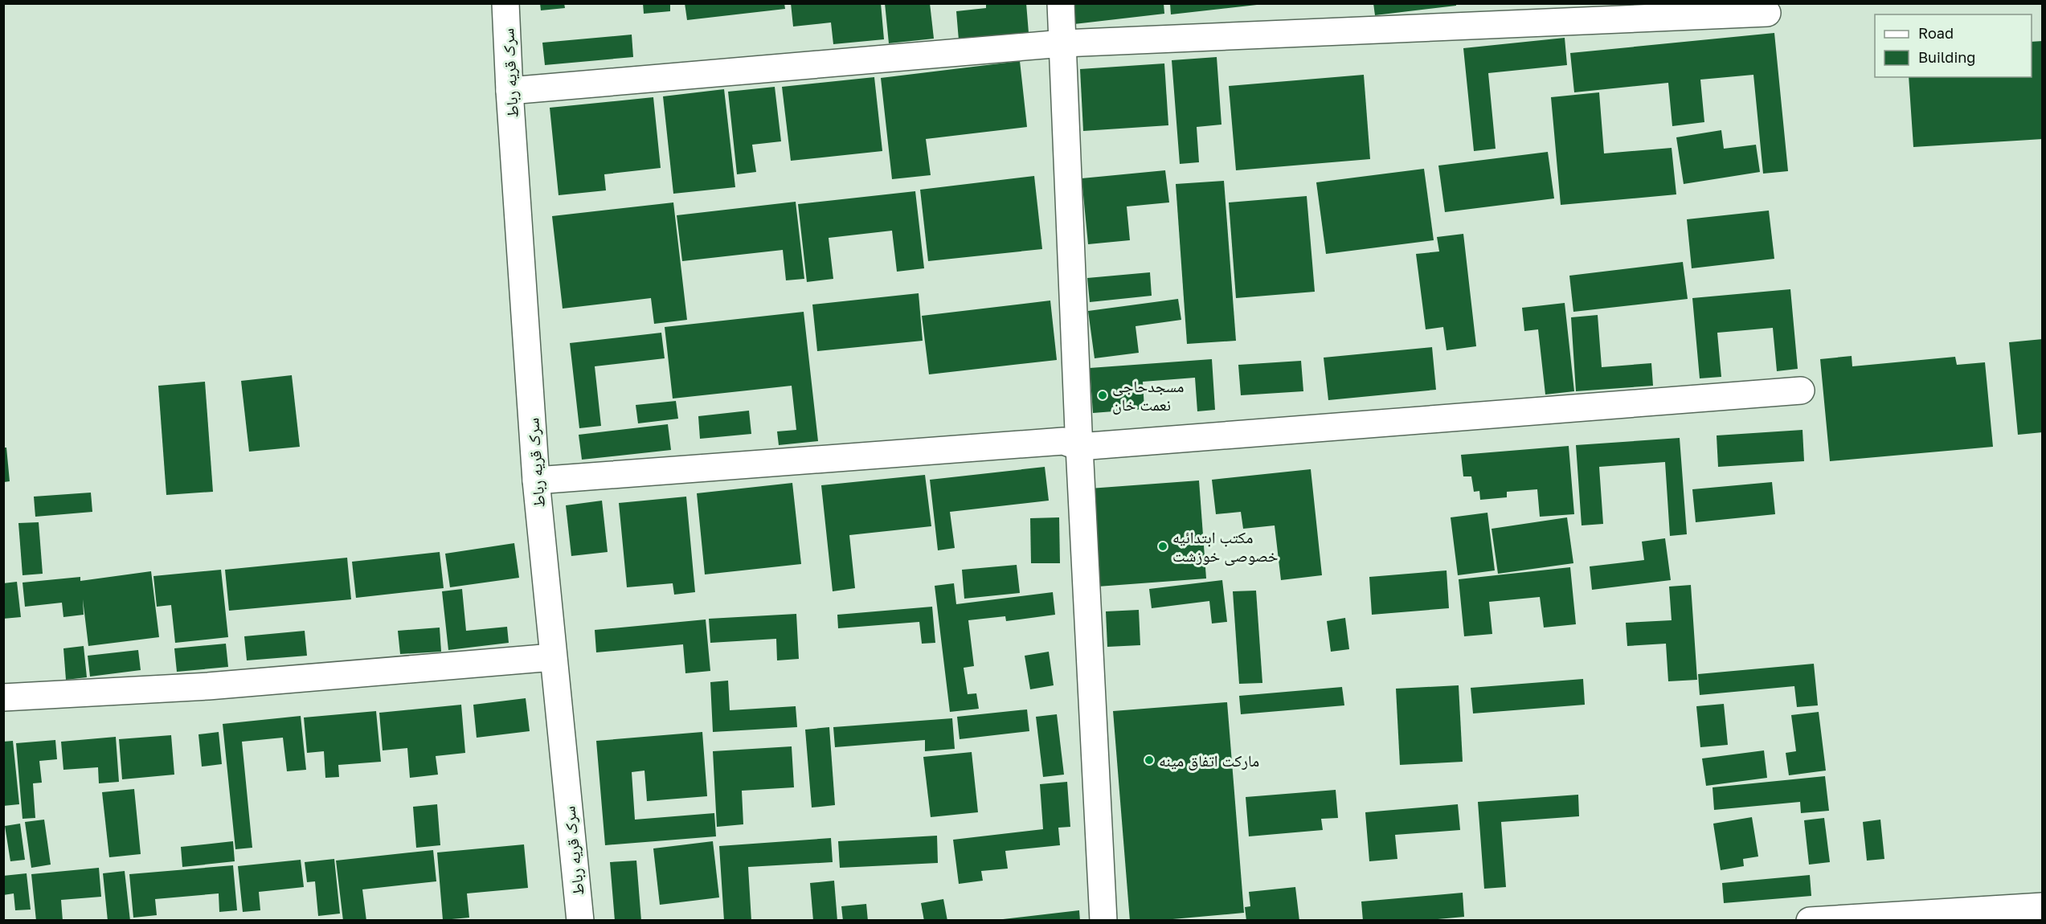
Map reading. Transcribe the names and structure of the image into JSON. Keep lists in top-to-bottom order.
{
  "streets": {
    "street": ["سرک قریه رباط"]
  },
  "places": ["مسجدحاجی نعمت خان", "مکتب ابتدائیه خصوصی خوزشت", "مارکت اتفاق مینه"],
  "legend": ["Road", "Building"]
}
